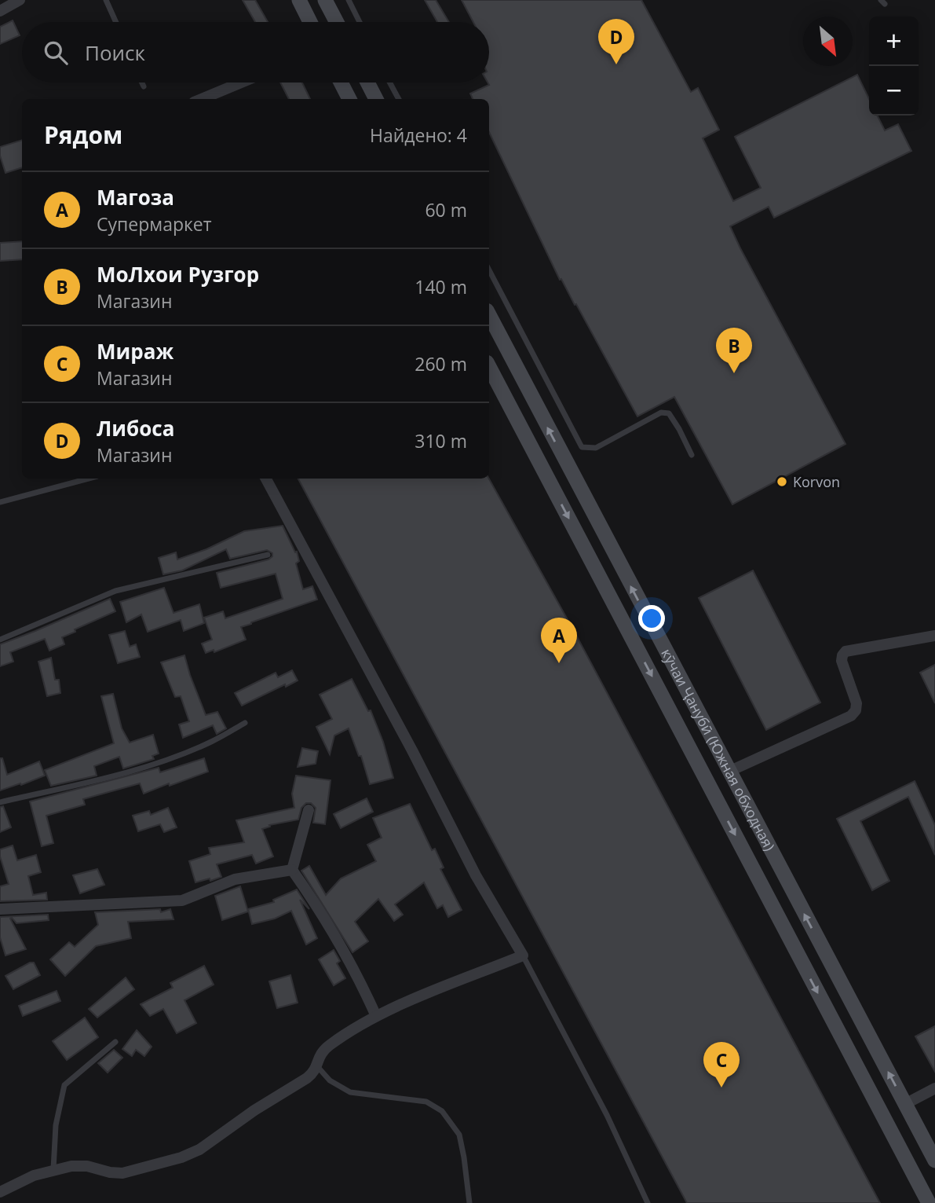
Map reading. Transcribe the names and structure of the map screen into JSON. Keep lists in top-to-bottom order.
{
  "streets": {
    "main road": ["кӯчаи Ҷанубӣ (Южная обходная)"]
  },
  "places": ["Korvon"],
  "north": "bottom right",
  "page": {
    "map_buttons": ["+", "−"],
    "pins": [
      "D",
      "B",
      "A",
      "C"
    ],
    "search": "Поиск",
    "heading": ["Рядом", "Найдено: 4"],
    "list": [
      {
        "mark": "A",
        "name": "Магоза",
        "note": "Супермаркет",
        "value": "60 m"
      },
      {
        "mark": "B",
        "name": "МоЛхои Рузгор",
        "note": "Магазин",
        "value": "140 m"
      },
      {
        "mark": "C",
        "name": "Мираж",
        "note": "Магазин",
        "value": "260 m"
      },
      {
        "mark": "D",
        "name": "Либоса",
        "note": "Магазин",
        "value": "310 m"
      }
    ]
  }
}
